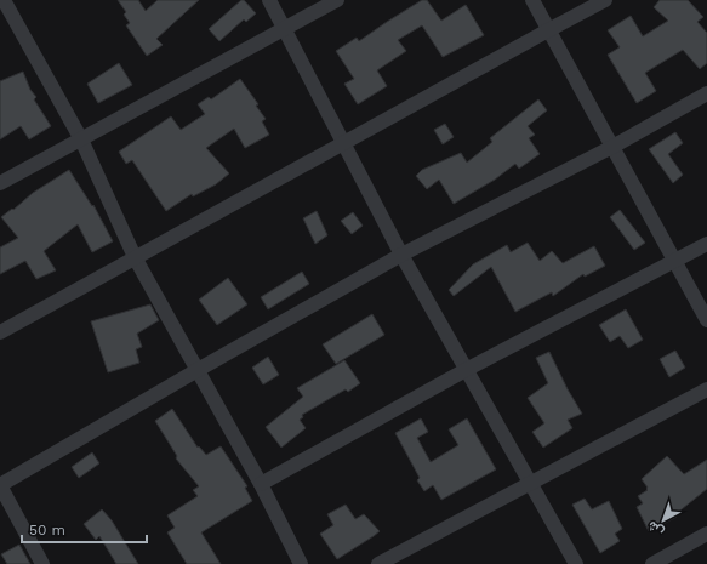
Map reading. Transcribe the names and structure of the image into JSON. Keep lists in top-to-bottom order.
{
  "scale_bar": "50 m",
  "north": "bottom left"
}
